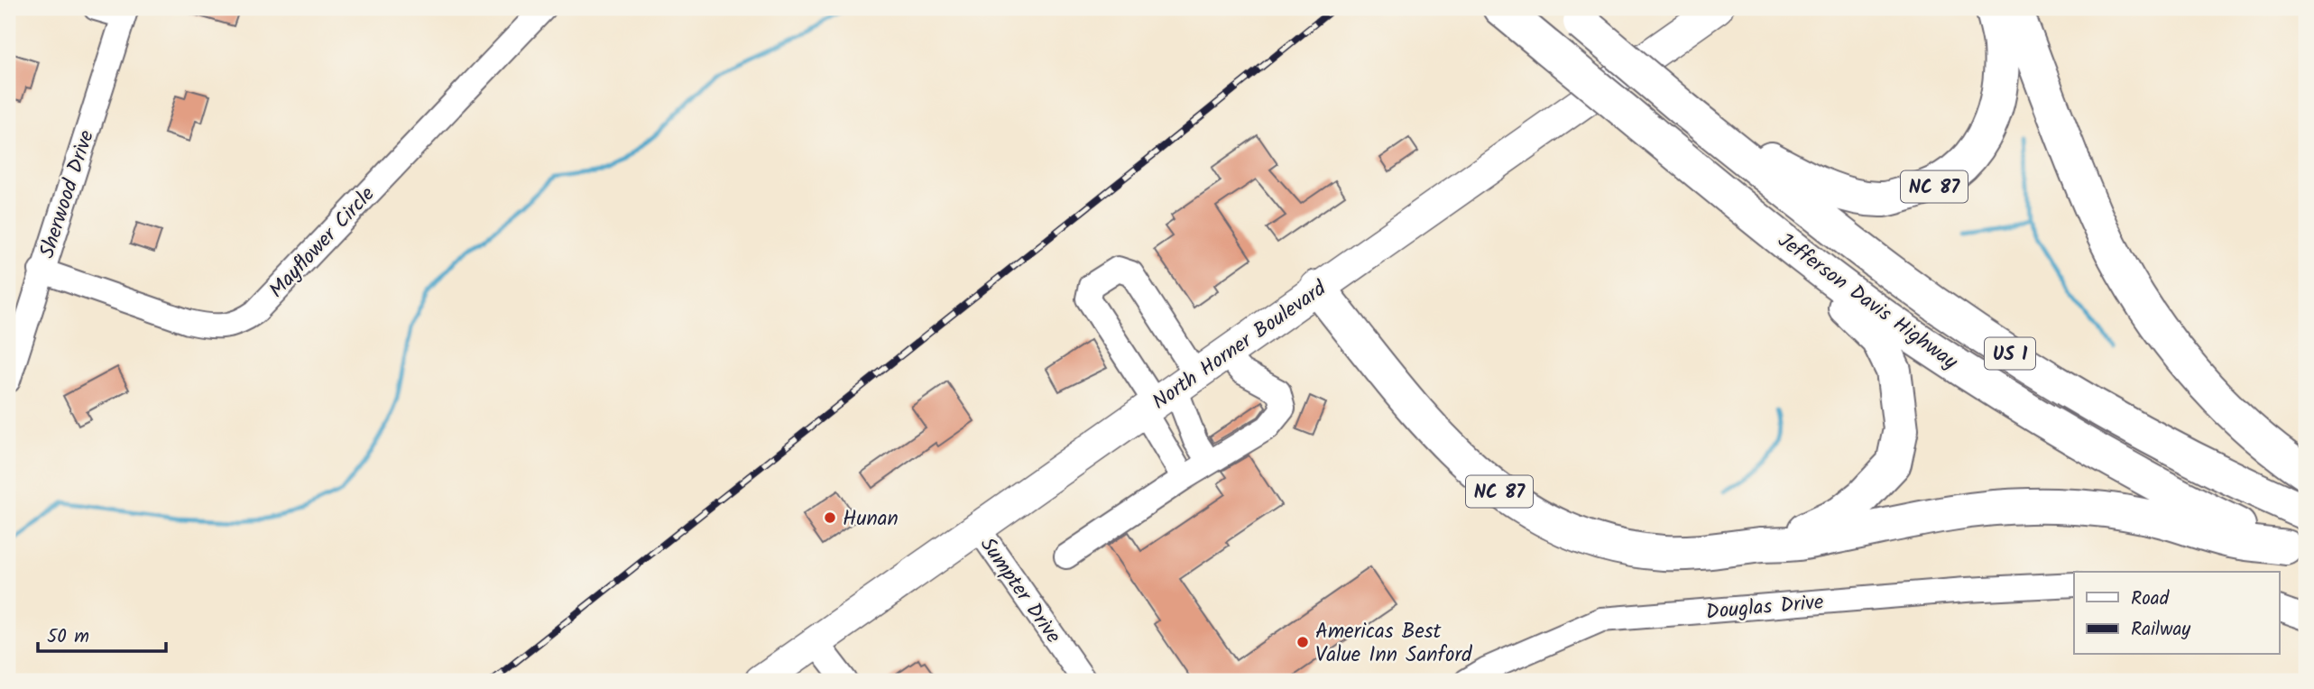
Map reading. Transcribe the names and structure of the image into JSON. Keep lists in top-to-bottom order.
{
  "streets": {
    "highway": ["NC 87", "Jefferson Davis Highway", "US 1"],
    "main road": ["North Horner Boulevard"],
    "street": [
      "Sherwood Drive",
      "Mayflower Circle",
      "Sumpter Drive",
      "Douglas Drive"
    ]
  },
  "crossings": [
    ["NC 87", "Jefferson Davis Highway"],
    ["NC 87", "North Horner Boulevard"],
    ["Sherwood Drive", "Mayflower Circle"],
    ["North Horner Boulevard", "Sumpter Drive"]
  ],
  "places": ["Hunan", "Americas Best Value Inn Sanford"],
  "legend": ["Road", "Railway"],
  "scale_bar": "50 m"
}
